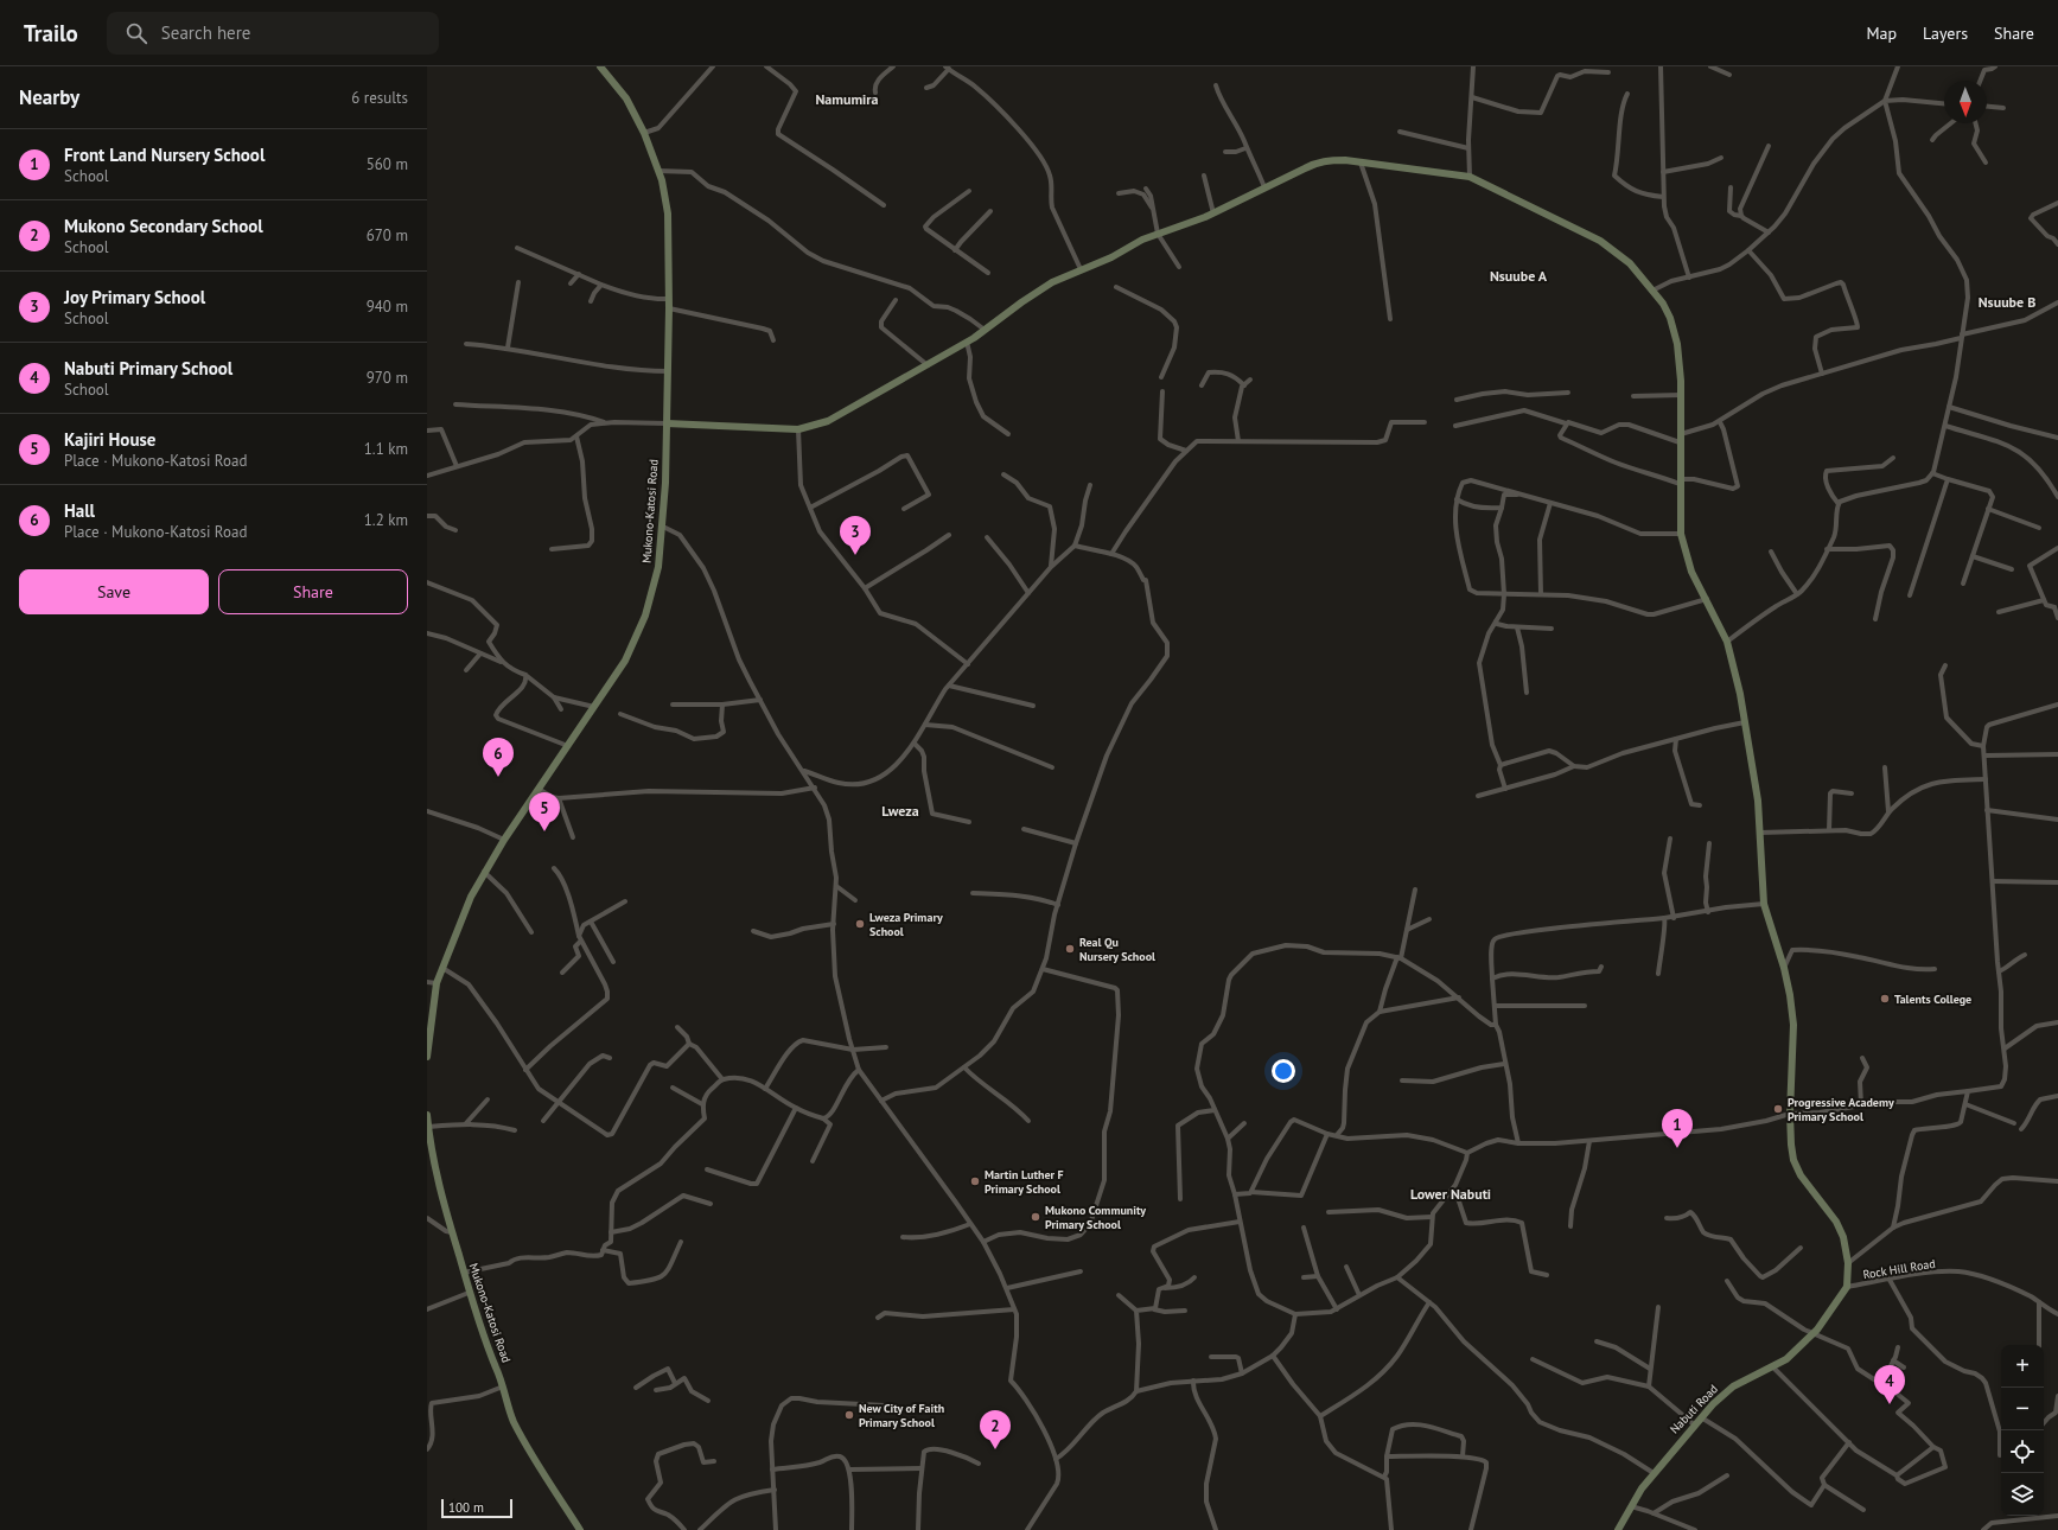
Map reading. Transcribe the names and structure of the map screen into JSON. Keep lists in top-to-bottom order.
{
  "streets": {
    "street": ["Mukono-Katosi Road", "Rock Hill Road", "Nabuti Road"]
  },
  "crossings": [
    ["Rock Hill Road", "Nabuti Road"]
  ],
  "districts": [
    "Namumira",
    "Nsuube A",
    "Nsuube B",
    "Lweza",
    "Lower Nabuti"
  ],
  "places": [
    "Lweza Primary School",
    "Real Qu Nursery School",
    "Talents College",
    "Progressive Academy Primary School",
    "Martin Luther F Primary School",
    "Mukono Community Primary School",
    "New City of Faith Primary School"
  ],
  "scale_bar": "100 m",
  "north": "bottom",
  "page": {
    "header": "Trailo",
    "search": "Search here",
    "nav": ["Map", "Layers", "Share"],
    "heading": ["Nearby", "6 results"],
    "list": [
      {
        "mark": "1",
        "name": "Front Land Nursery School",
        "note": "School",
        "value": "560 m"
      },
      {
        "mark": "2",
        "name": "Mukono Secondary School",
        "note": "School",
        "value": "670 m"
      },
      {
        "mark": "3",
        "name": "Joy Primary School",
        "note": "School",
        "value": "940 m"
      },
      {
        "mark": "4",
        "name": "Nabuti Primary School",
        "note": "School",
        "value": "970 m"
      },
      {
        "mark": "5",
        "name": "Kajiri House",
        "note": "Place · Mukono-Katosi Road",
        "value": "1.1 km"
      },
      {
        "mark": "6",
        "name": "Hall",
        "note": "Place · Mukono-Katosi Road",
        "value": "1.2 km"
      }
    ],
    "pins": [
      "3",
      "6",
      "5",
      "1",
      "4",
      "2"
    ],
    "buttons": ["Save", "Share"],
    "map_buttons": ["+", "−"],
    "scale": "100 m"
  }
}
